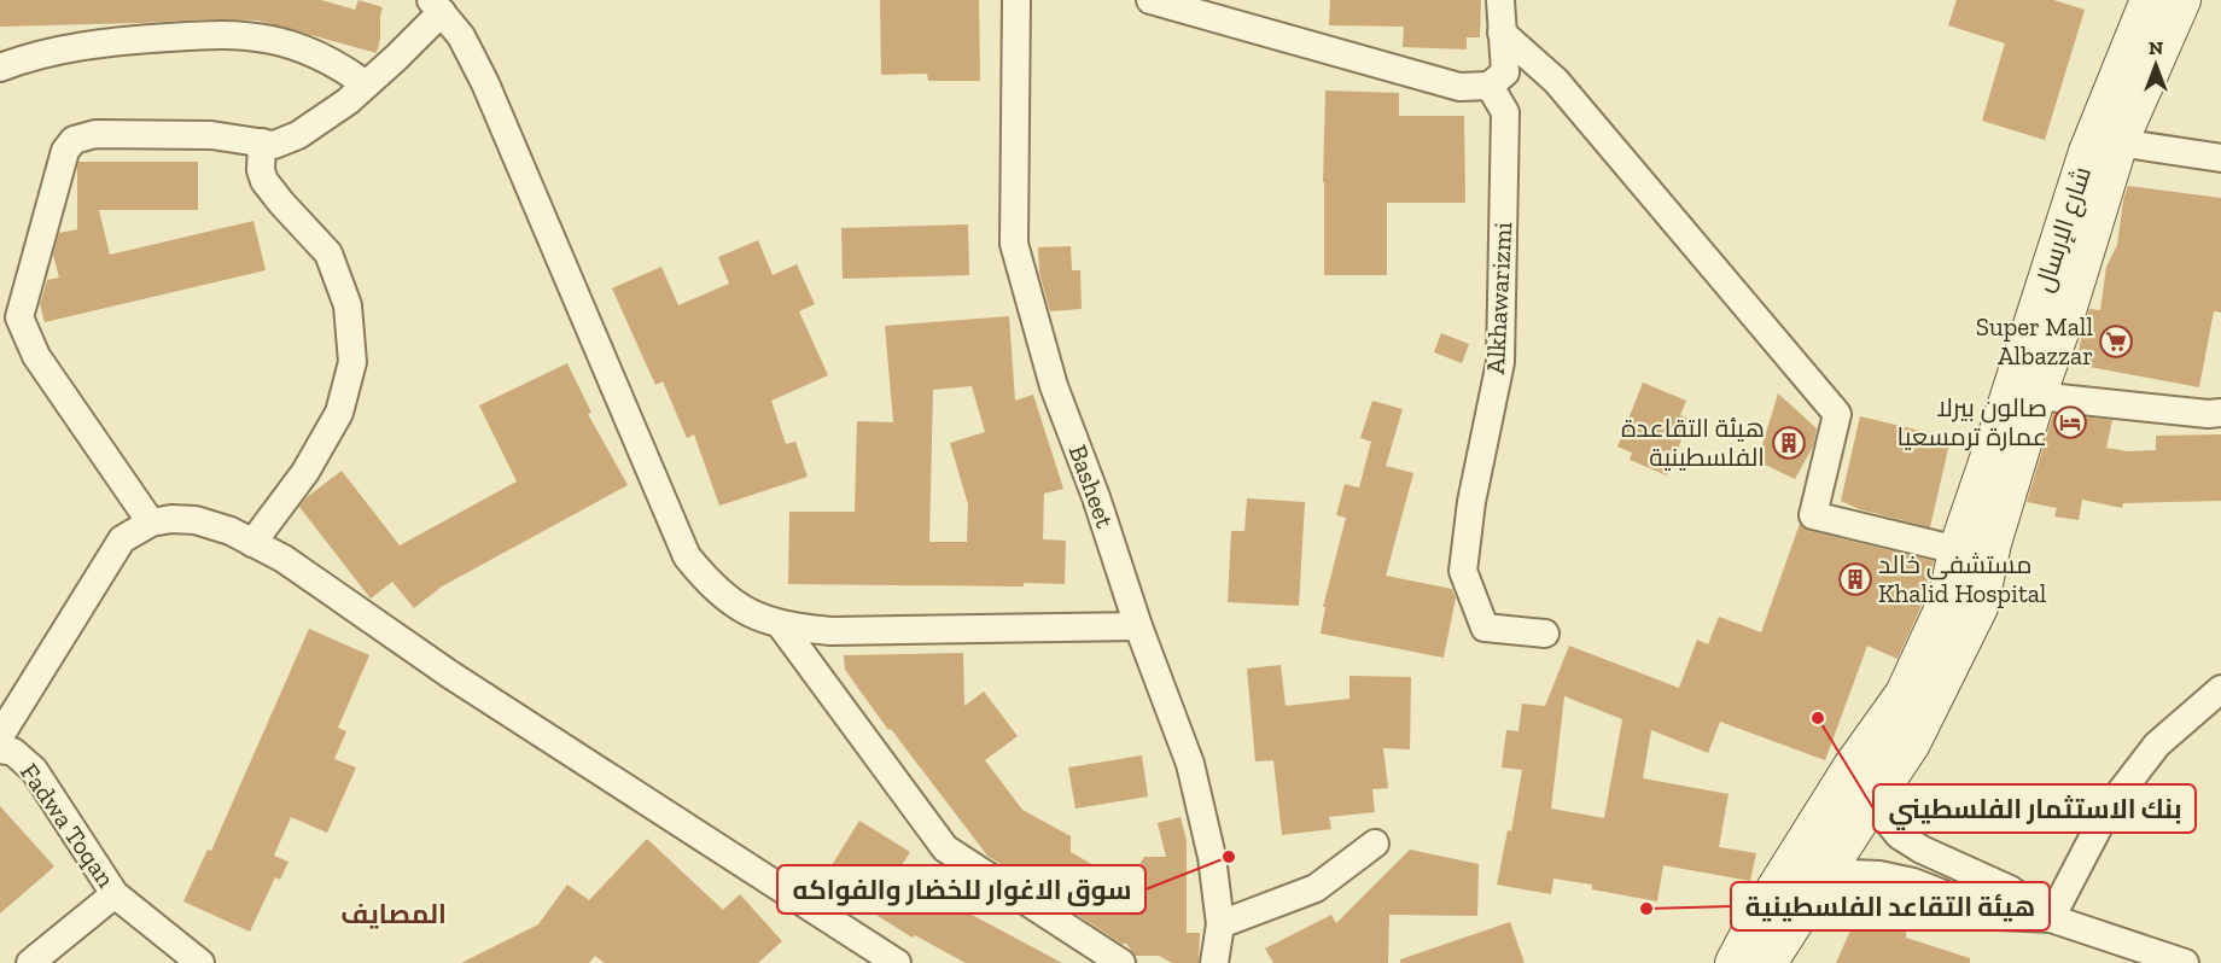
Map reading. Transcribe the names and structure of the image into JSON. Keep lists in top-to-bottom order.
{
  "streets": {
    "main road": ["شارع الإرسال"],
    "street": ["Alkhawarizmi", "Basheet", "Fadwa Toqan"]
  },
  "districts": ["المصايف"],
  "places": {
    "supermarket": ["Super Mall Albazzar"],
    "hotel": ["صالون بيرلا عمارة ترمسعيا"],
    "building": ["هيئة التقاعدة الفلسطينية", "مستشفى خالد Khalid Hospital"],
    "other": ["بنك الاستثمار الفلسطيني", "سوق الاغوار للخضار والفواكه", "هيئة التقاعد الفلسطينية"]
  },
  "north": "top"
}
